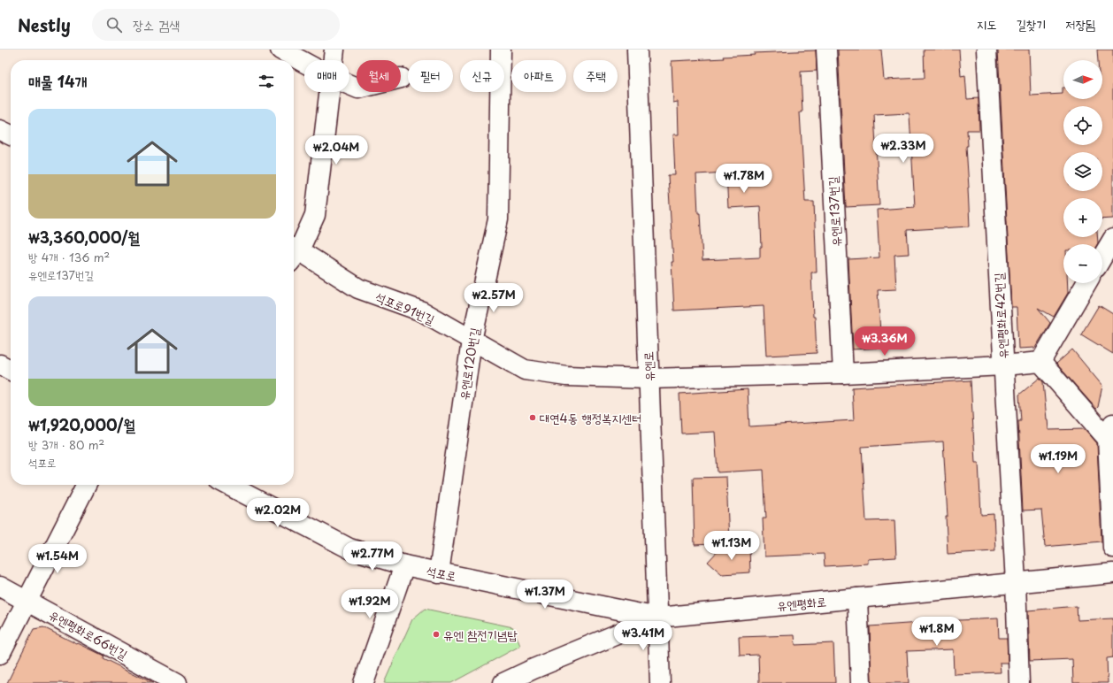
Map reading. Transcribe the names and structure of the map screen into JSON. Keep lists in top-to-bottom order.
{
  "streets": {
    "street": [
      "유엔로137번길",
      "석포로91번길",
      "유엔평화로42번길",
      "유엔로120번길",
      "유엔로",
      "석포로",
      "유엔평화로",
      "유엔평화로66번길"
    ]
  },
  "crossings": [
    ["석포로91번길", "유엔로120번길"],
    ["석포로91번길", "유엔로"],
    ["유엔평화로42번길", "유엔평화로"],
    ["유엔로120번길", "석포로"],
    ["유엔로", "석포로"],
    ["유엔로", "유엔평화로"],
    ["석포로", "유엔평화로"]
  ],
  "places": ["대연4동 행정복지센터", "유엔 참전기념탑"],
  "north": "right",
  "page": {
    "header": "Nestly",
    "search": "장소 검색",
    "nav": ["지도", "길찾기", "저장됨"],
    "map_buttons": ["+", "−"],
    "chip": [
      "매매",
      "월세",
      "필터",
      "신규",
      "아파트",
      "주택"
    ],
    "heading": "매물 14개",
    "list": [
      {
        "name": "₩3,360,000/월",
        "note": "방 4개 · 136 m² · 유엔로137번길"
      },
      {
        "name": "₩1,920,000/월",
        "note": "방 3개 · 80 m² · 석포로"
      }
    ],
    "price": [
      "₩2.33M",
      "₩2.04M",
      "₩1.78M",
      "₩2.57M",
      "₩3.36M",
      "₩1.19M",
      "₩2.02M",
      "₩1.13M",
      "₩2.77M",
      "₩1.54M",
      "₩1.37M",
      "₩1.92M",
      "₩1.8M",
      "₩3.41M"
    ]
  }
}
